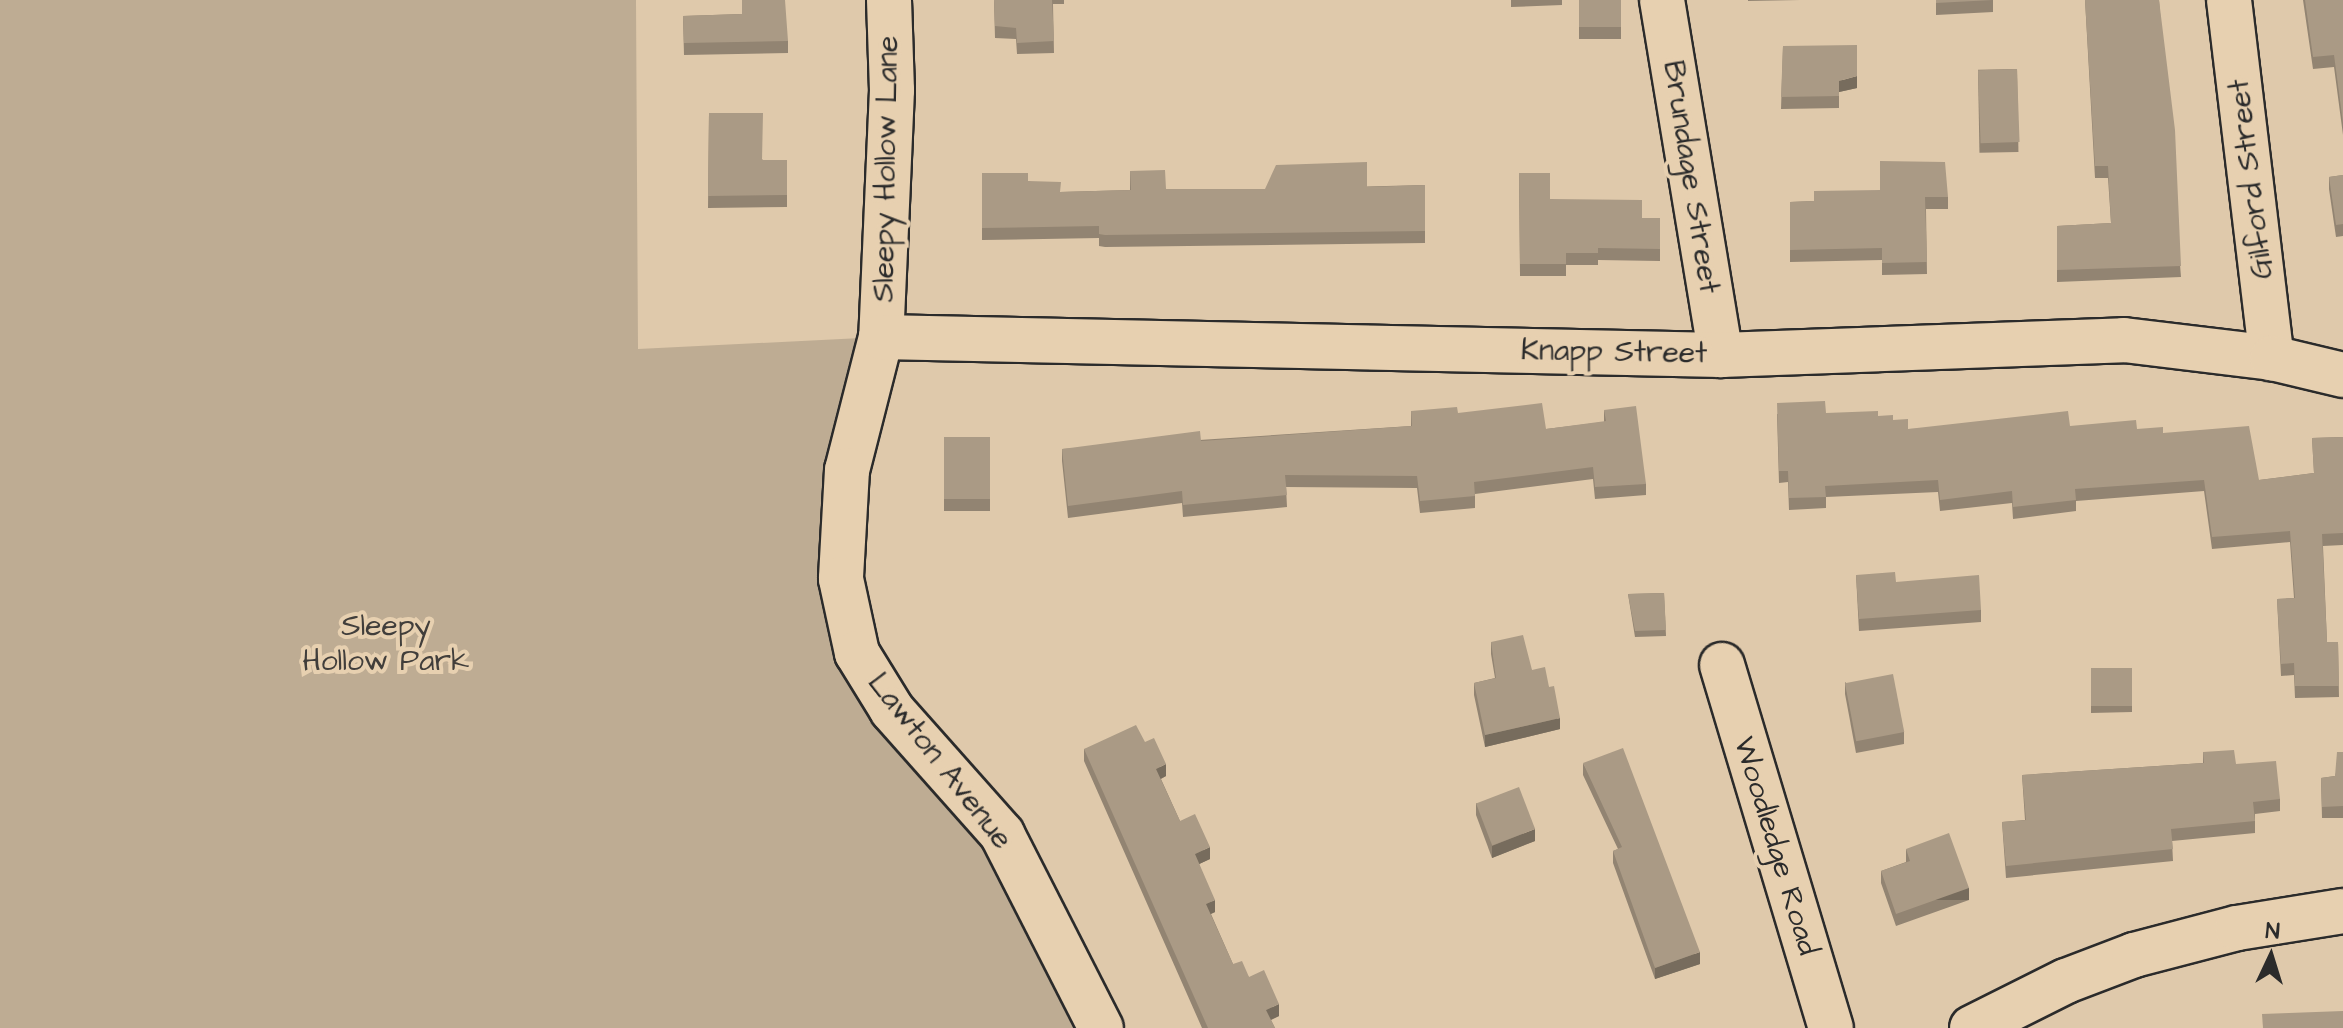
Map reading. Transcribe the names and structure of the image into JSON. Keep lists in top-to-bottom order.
{
  "streets": {
    "street": [
      "Sleepy Hollow Lane",
      "Brundage Street",
      "Gilford Street",
      "Knapp Street",
      "Lawton Avenue",
      "Woodledge Road"
    ]
  },
  "crossings": [
    ["Sleepy Hollow Lane", "Knapp Street"],
    ["Sleepy Hollow Lane", "Lawton Avenue"],
    ["Brundage Street", "Knapp Street"],
    ["Gilford Street", "Knapp Street"],
    ["Knapp Street", "Lawton Avenue"]
  ],
  "parks": ["Sleepy Hollow Park"],
  "north": "top"
}
